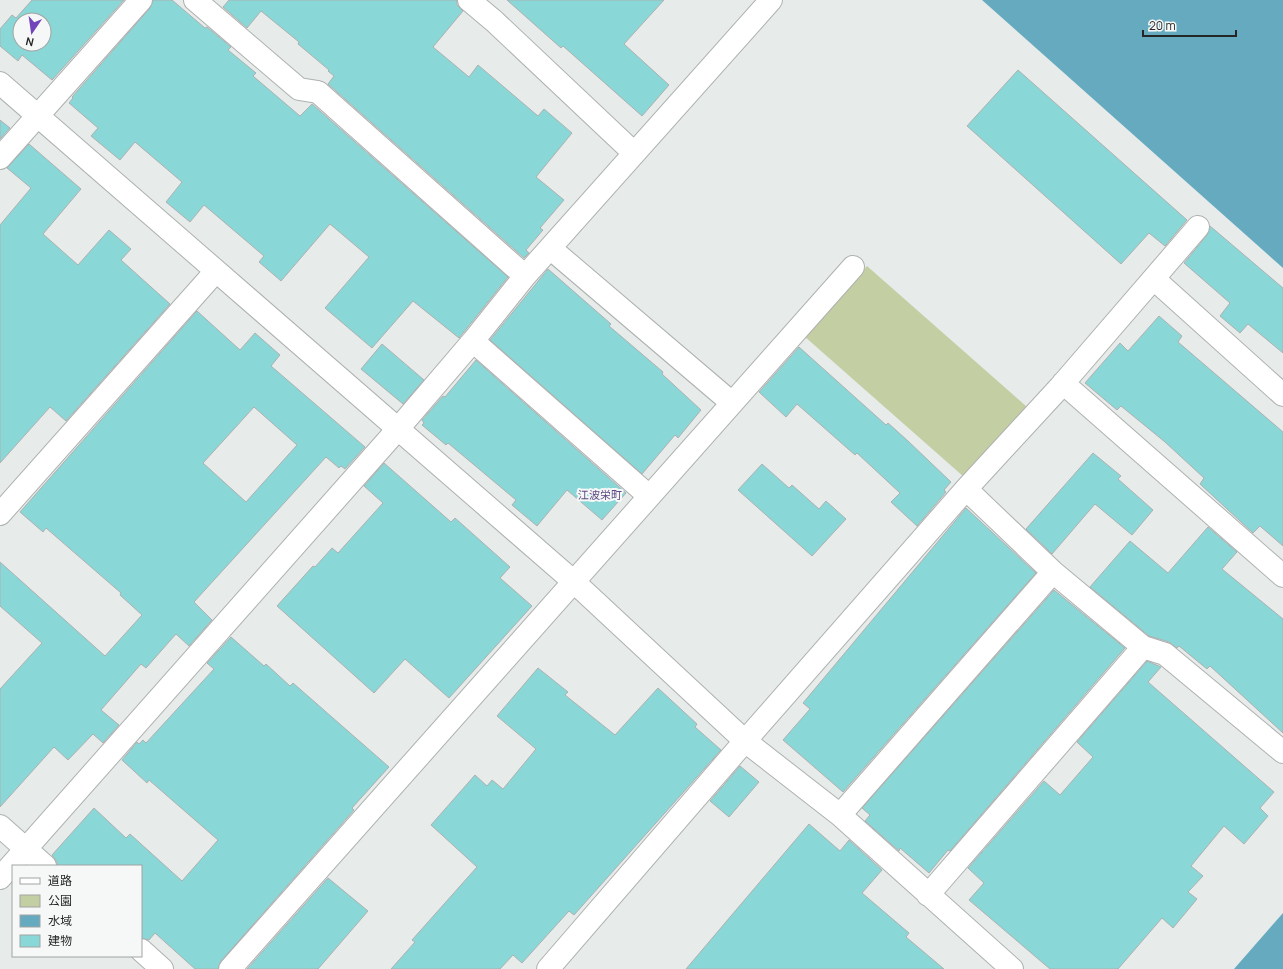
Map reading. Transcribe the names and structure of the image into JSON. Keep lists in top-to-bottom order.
{
  "districts": ["江波栄町"],
  "legend": [
    "道路",
    "公園",
    "水域",
    "建物"
  ],
  "scale_bar": "20 m",
  "north": "bottom"
}
